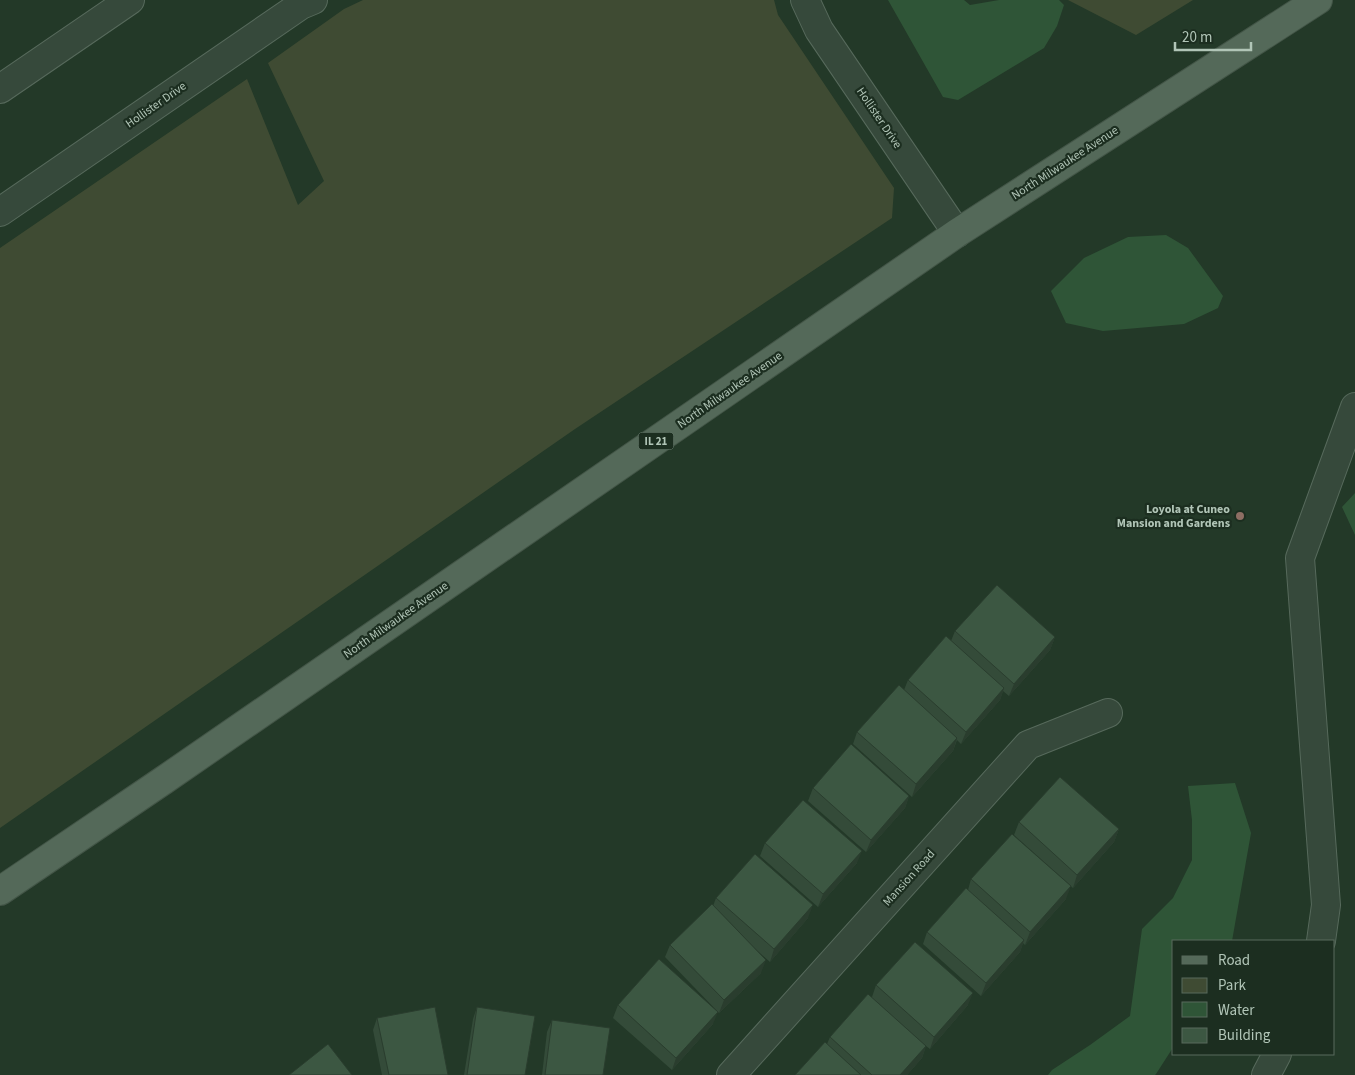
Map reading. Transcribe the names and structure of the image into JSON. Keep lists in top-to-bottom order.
{
  "streets": {
    "main road": ["North Milwaukee Avenue", "IL 21"],
    "street": ["Hollister Drive", "Mansion Road"]
  },
  "crossings": [
    ["Hollister Drive", "North Milwaukee Avenue"]
  ],
  "places": ["Loyola at Cuneo Mansion and Gardens"],
  "legend": [
    "Road",
    "Park",
    "Water",
    "Building"
  ],
  "scale_bar": "20 m"
}
